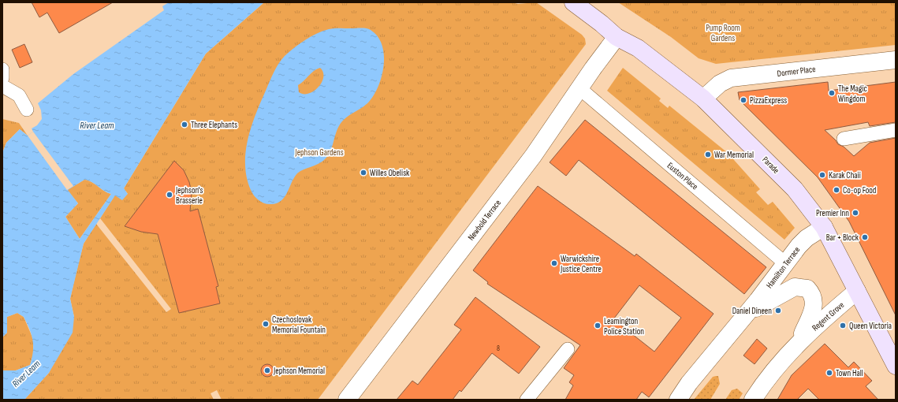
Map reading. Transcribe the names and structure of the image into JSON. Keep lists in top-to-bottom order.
{
  "streets": {
    "main road": ["Parade"],
    "street": [
      "Dormer Place",
      "Euston Place",
      "Newbold Terrace",
      "Hamilton Terrace",
      "Regent Grove"
    ]
  },
  "crossings": [
    ["Dormer Place", "Parade"],
    ["Parade", "Newbold Terrace"],
    ["Parade", "Hamilton Terrace"],
    ["Parade", "Regent Grove"],
    ["Euston Place", "Newbold Terrace"],
    ["Euston Place", "Hamilton Terrace"],
    ["Hamilton Terrace", "Regent Grove"]
  ],
  "water": ["River Leam"],
  "parks": ["Pump Room Gardens", "Jephson Gardens"],
  "places": [
    "The Magic Wingdom",
    "PizzaExpress",
    "Three Elephants",
    "War Memorial",
    "Willes Obelisk",
    "Karak Chaii",
    "Co-op Food",
    "Jephson's Brasserie",
    "Premier Inn",
    "Bar + Block",
    "Warwickshire Justice Centre",
    "Daniel Dineen",
    "Czechoslovak Memorial Fountain",
    "Leamington Police Station",
    "Queen Victoria",
    "Jephson Memorial",
    "Town Hall"
  ],
  "house_numbers": ["8"]
}
